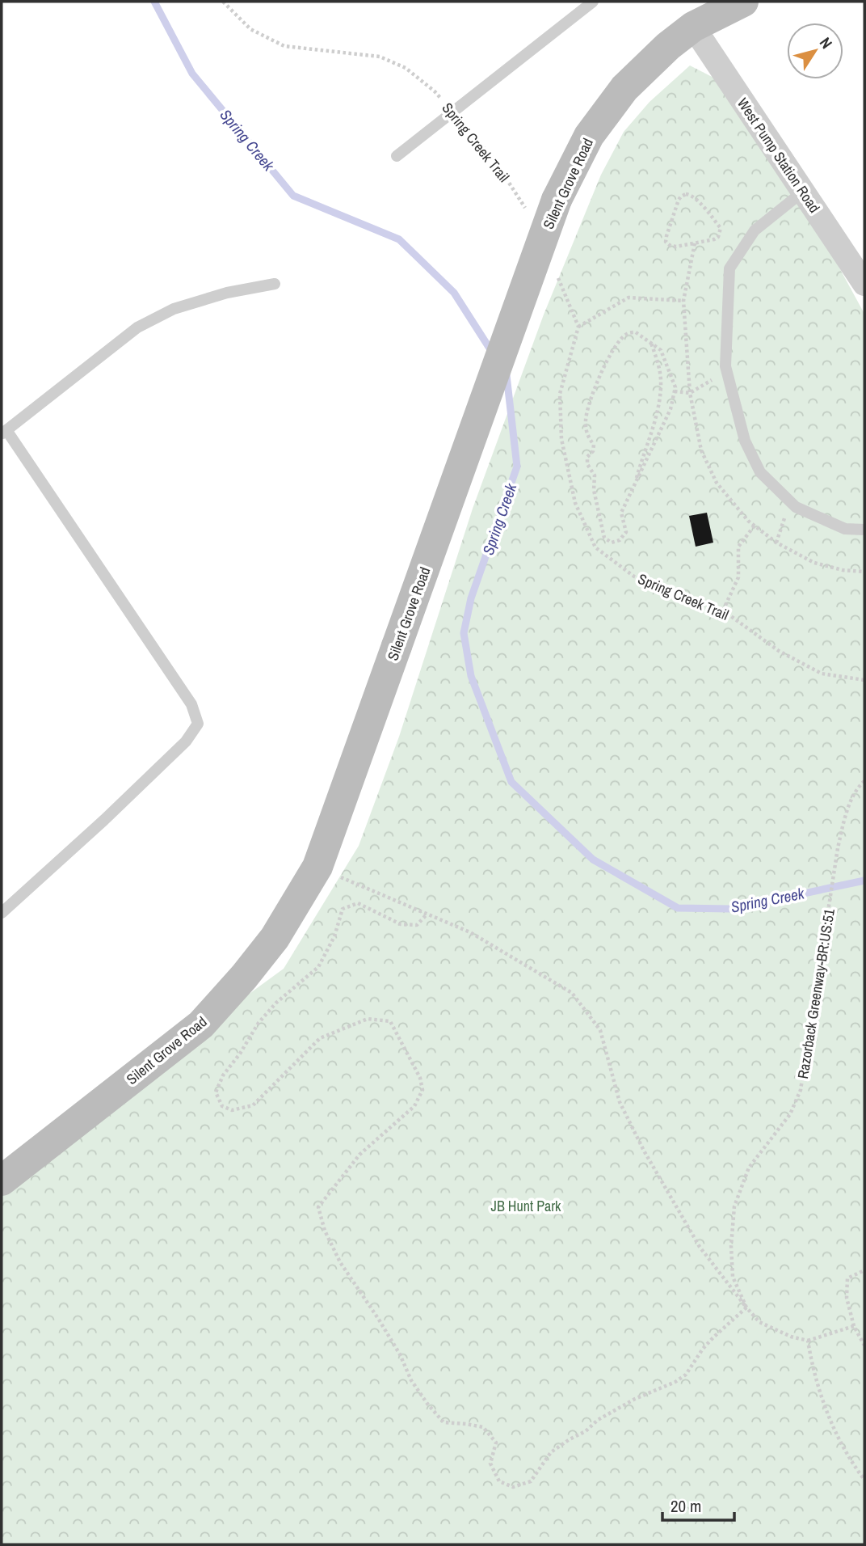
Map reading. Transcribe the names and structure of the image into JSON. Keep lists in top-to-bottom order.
{
  "streets": {
    "street": ["West Pump Station Road", "Silent Grove Road"],
    "path": ["Spring Creek Trail", "Razorback Greenway-BR:US:51"]
  },
  "crossings": [
    ["West Pump Station Road", "Silent Grove Road"]
  ],
  "water": ["Spring Creek"],
  "parks": ["JB Hunt Park"],
  "scale_bar": "20 m",
  "north": "top right"
}
